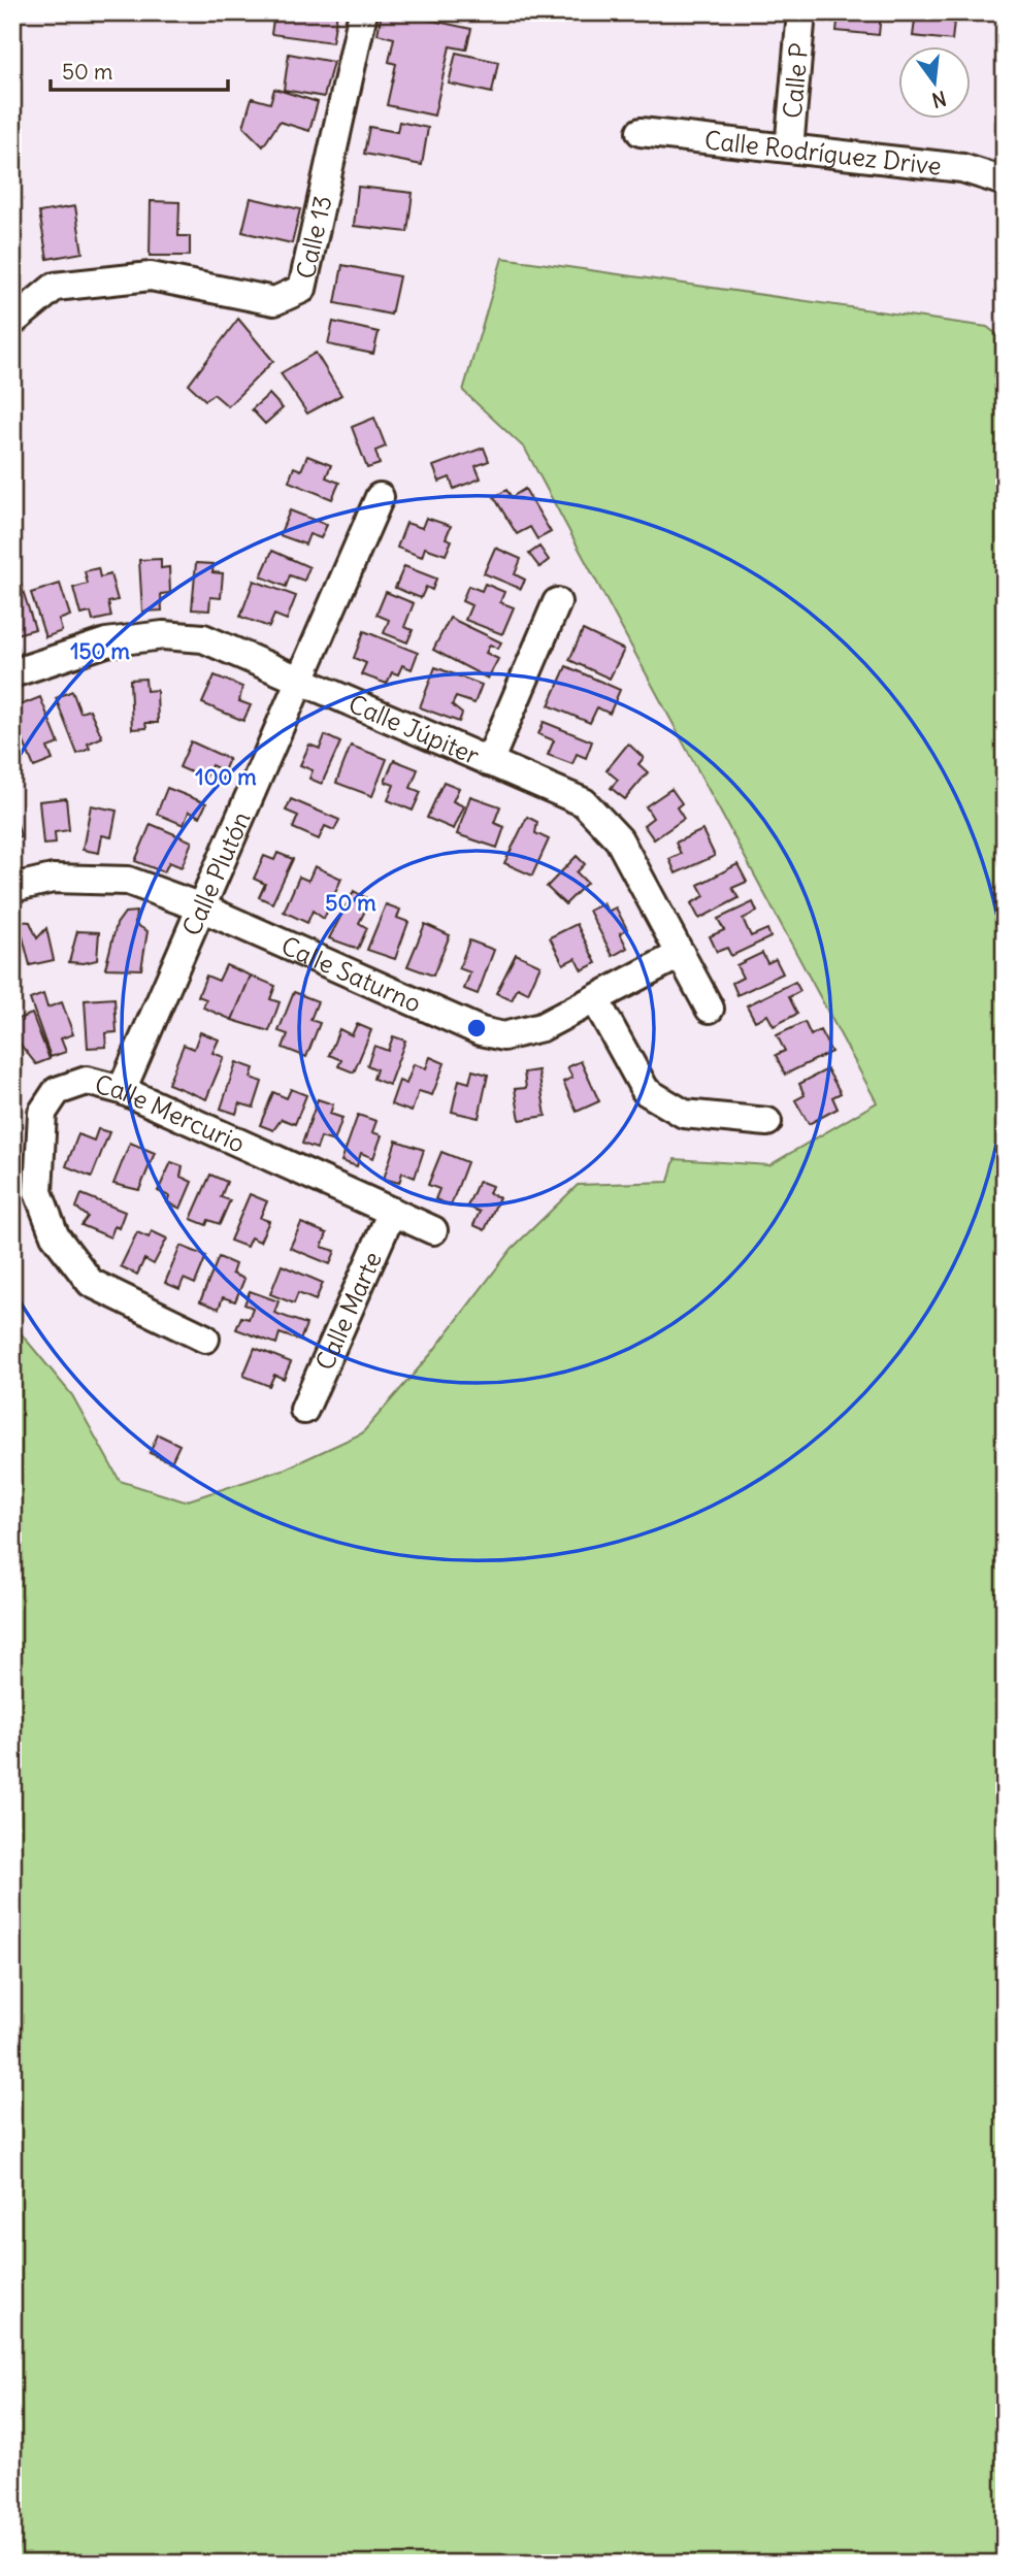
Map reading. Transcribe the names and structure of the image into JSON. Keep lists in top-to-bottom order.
{
  "streets": {
    "street": [
      "Calle P",
      "Calle Rodríguez Drive",
      "Calle 13",
      "Calle Júpiter",
      "Calle Plutón",
      "Calle Saturno",
      "Calle Mercurio",
      "Calle Marte"
    ]
  },
  "crossings": [
    ["Calle P", "Calle Rodríguez Drive"],
    ["Calle Júpiter", "Calle Plutón"],
    ["Calle Júpiter", "Calle Saturno"],
    ["Calle Plutón", "Calle Saturno"],
    ["Calle Plutón", "Calle Mercurio"],
    ["Calle Mercurio", "Calle Marte"]
  ],
  "scale_bar": "50 m",
  "north": "bottom",
  "rings": ["150 m", "100 m", "50 m"]
}
